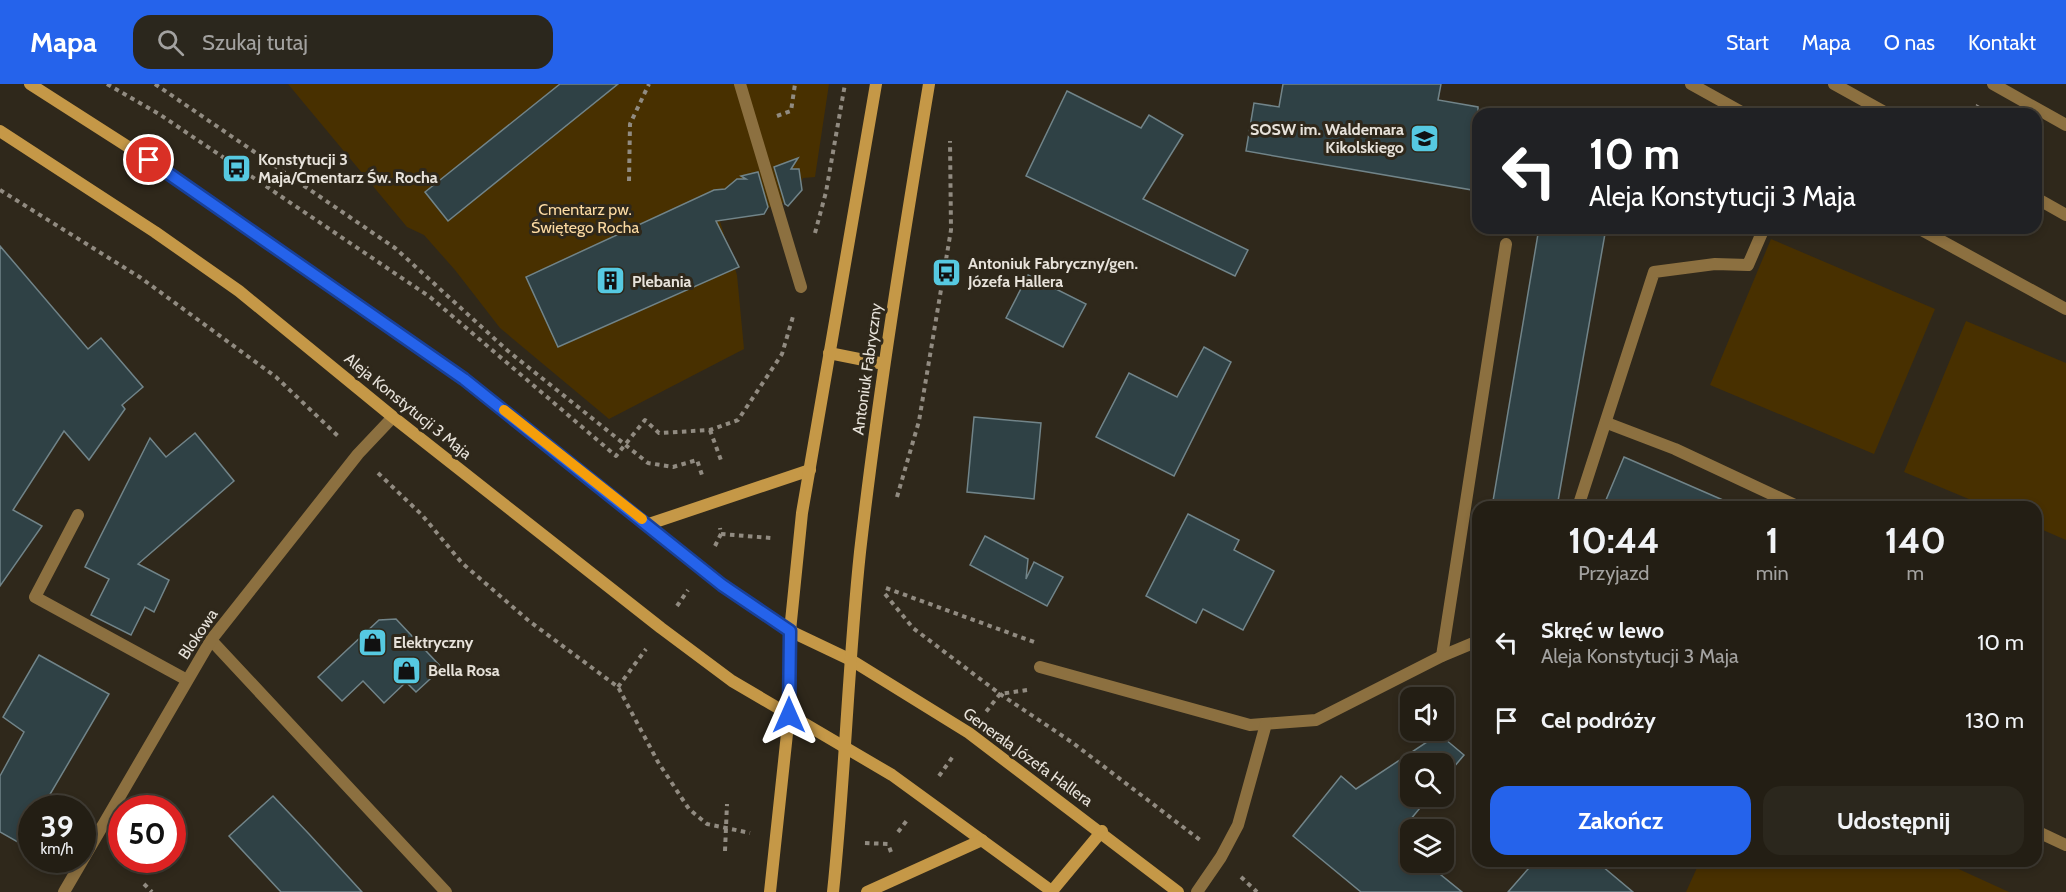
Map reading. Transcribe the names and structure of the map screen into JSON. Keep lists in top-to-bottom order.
{
  "streets": {
    "main road": ["Antoniuk Fabryczny", "Aleja Konstytucji 3 Maja", "Generała Józefa Hallera"],
    "street": ["Blokowa"]
  },
  "crossings": [
    ["Antoniuk Fabryczny", "Aleja Konstytucji 3 Maja"],
    ["Antoniuk Fabryczny", "Generała Józefa Hallera"],
    ["Aleja Konstytucji 3 Maja", "Blokowa"]
  ],
  "parks": ["Cmentarz pw. Świętego Rocha"],
  "places": {
    "school or university": ["SOSW im. Waldemara Kikolskiego"],
    "bus stop": ["Konstytucji 3 Maja/Cmentarz Św. Rocha", "Antoniuk Fabryczny/gen. Józefa Hallera"],
    "building": ["Plebania"],
    "shop": ["Elektryczny", "Bella Rosa"]
  },
  "page": {
    "header": "Mapa",
    "search": "Szukaj tutaj",
    "nav": [
      "Start",
      "Mapa",
      "O nas",
      "Kontakt"
    ],
    "turn": ["10 m", "Aleja Konstytucji 3 Maja"],
    "eta": [
      "10:44",
      "Przyjazd",
      "1",
      "min",
      "140",
      "m"
    ],
    "list": [
      {
        "name": "Skręć w lewo",
        "note": "Aleja Konstytucji 3 Maja",
        "value": "10 m"
      },
      {
        "name": "Cel podróży",
        "value": "130 m"
      }
    ],
    "buttons": ["Zakończ", "Udostępnij"],
    "speed": "39 km/h",
    "limit": "50"
  }
}
